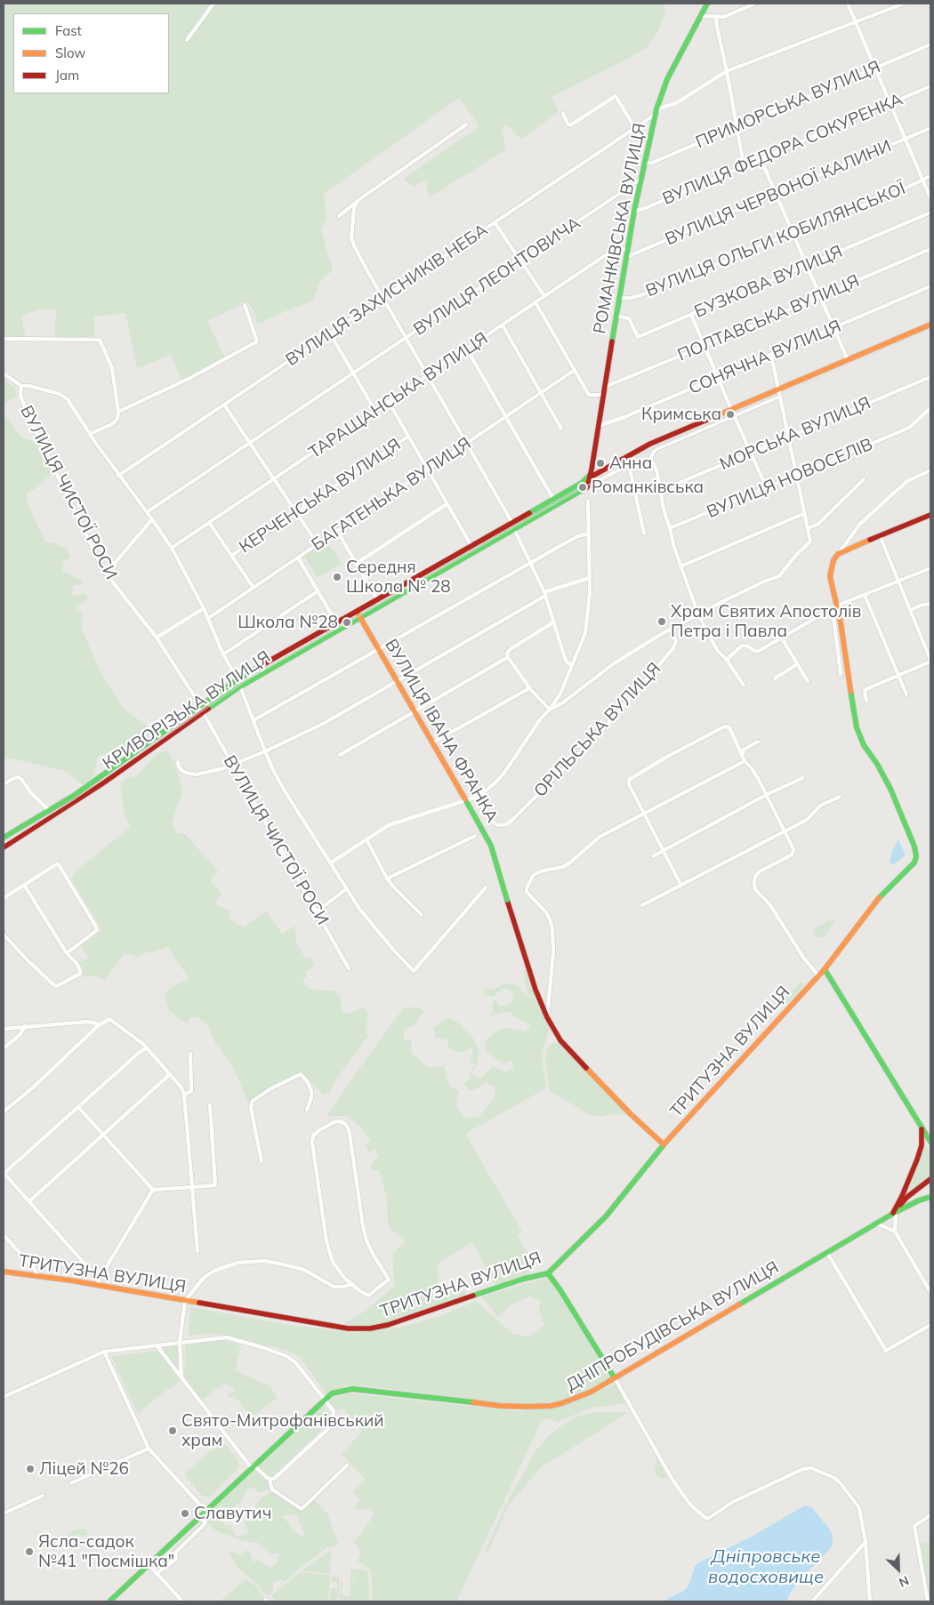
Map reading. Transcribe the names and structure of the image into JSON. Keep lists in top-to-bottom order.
{
  "streets": {
    "main road": [
      "РОМАНКІВСЬКА ВУЛИЦЯ",
      "КРИВОРІЗЬКА ВУЛИЦЯ",
      "ВУЛИЦЯ ІВАНА ФРАНКА",
      "ТРИТУЗНА ВУЛИЦЯ",
      "ДНІПРОБУДІВСЬКА ВУЛИЦЯ"
    ],
    "street": [
      "ПРИМОРСЬКА ВУЛИЦЯ",
      "ВУЛИЦЯ ФЕДОРА СОКУРЕНКА",
      "ВУЛИЦЯ ЧЕРВОНОЇ КАЛИНИ",
      "ВУЛИЦЯ ОЛЬГИ КОБИЛЯНСЬКОЇ",
      "ВУЛИЦЯ ЛЕОНТОВИЧА",
      "БУЗКОВА ВУЛИЦЯ",
      "ВУЛИЦЯ ЗАХИСНИКІВ НЕБА",
      "ПОЛТАВСЬКА ВУЛИЦЯ",
      "СОНЯЧНА ВУЛИЦЯ",
      "ТАРАЩАНСЬКА ВУЛИЦЯ",
      "МОРСЬКА ВУЛИЦЯ",
      "ВУЛИЦЯ НОВОСЕЛІВ",
      "ВУЛИЦЯ ЧИСТОЇ РОСИ",
      "БАГАТЕНЬКА ВУЛИЦЯ",
      "КЕРЧЕНСЬКА ВУЛИЦЯ",
      "ОРІЛЬСЬКА ВУЛИЦЯ"
    ]
  },
  "crossings": [
    ["ПРИМОРСЬКА ВУЛИЦЯ", "РОМАНКІВСЬКА ВУЛИЦЯ"],
    ["ВУЛИЦЯ ФЕДОРА СОКУРЕНКА", "РОМАНКІВСЬКА ВУЛИЦЯ"],
    ["ВУЛИЦЯ ЧЕРВОНОЇ КАЛИНИ", "РОМАНКІВСЬКА ВУЛИЦЯ"],
    ["РОМАНКІВСЬКА ВУЛИЦЯ", "ВУЛИЦЯ ОЛЬГИ КОБИЛЯНСЬКОЇ"],
    ["РОМАНКІВСЬКА ВУЛИЦЯ", "ВУЛИЦЯ ЛЕОНТОВИЧА"],
    ["РОМАНКІВСЬКА ВУЛИЦЯ", "БУЗКОВА ВУЛИЦЯ"],
    ["РОМАНКІВСЬКА ВУЛИЦЯ", "ВУЛИЦЯ ЗАХИСНИКІВ НЕБА"],
    ["РОМАНКІВСЬКА ВУЛИЦЯ", "ПОЛТАВСЬКА ВУЛИЦЯ"],
    ["РОМАНКІВСЬКА ВУЛИЦЯ", "СОНЯЧНА ВУЛИЦЯ"],
    ["РОМАНКІВСЬКА ВУЛИЦЯ", "ТАРАЩАНСЬКА ВУЛИЦЯ"],
    ["РОМАНКІВСЬКА ВУЛИЦЯ", "КРИВОРІЗЬКА ВУЛИЦЯ"],
    ["ВУЛИЦЯ ЧИСТОЇ РОСИ", "КРИВОРІЗЬКА ВУЛИЦЯ"],
    ["КРИВОРІЗЬКА ВУЛИЦЯ", "ВУЛИЦЯ ІВАНА ФРАНКА"],
    ["ВУЛИЦЯ ІВАНА ФРАНКА", "ТРИТУЗНА ВУЛИЦЯ"]
  ],
  "water": ["Дніпровське водосховище"],
  "places": [
    "Кримська",
    "Анна",
    "Романківська",
    "Середня Школа № 28",
    "Храм Святих Апостолів Петра і Павла",
    "Школа №28",
    "Свято-Митрофанівський храм",
    "Ліцей №26",
    "Славутич",
    "Ясла-садок №41 \"Посмішка\""
  ],
  "legend": ["Fast", "Slow", "Jam"],
  "north": "bottom right"
}
